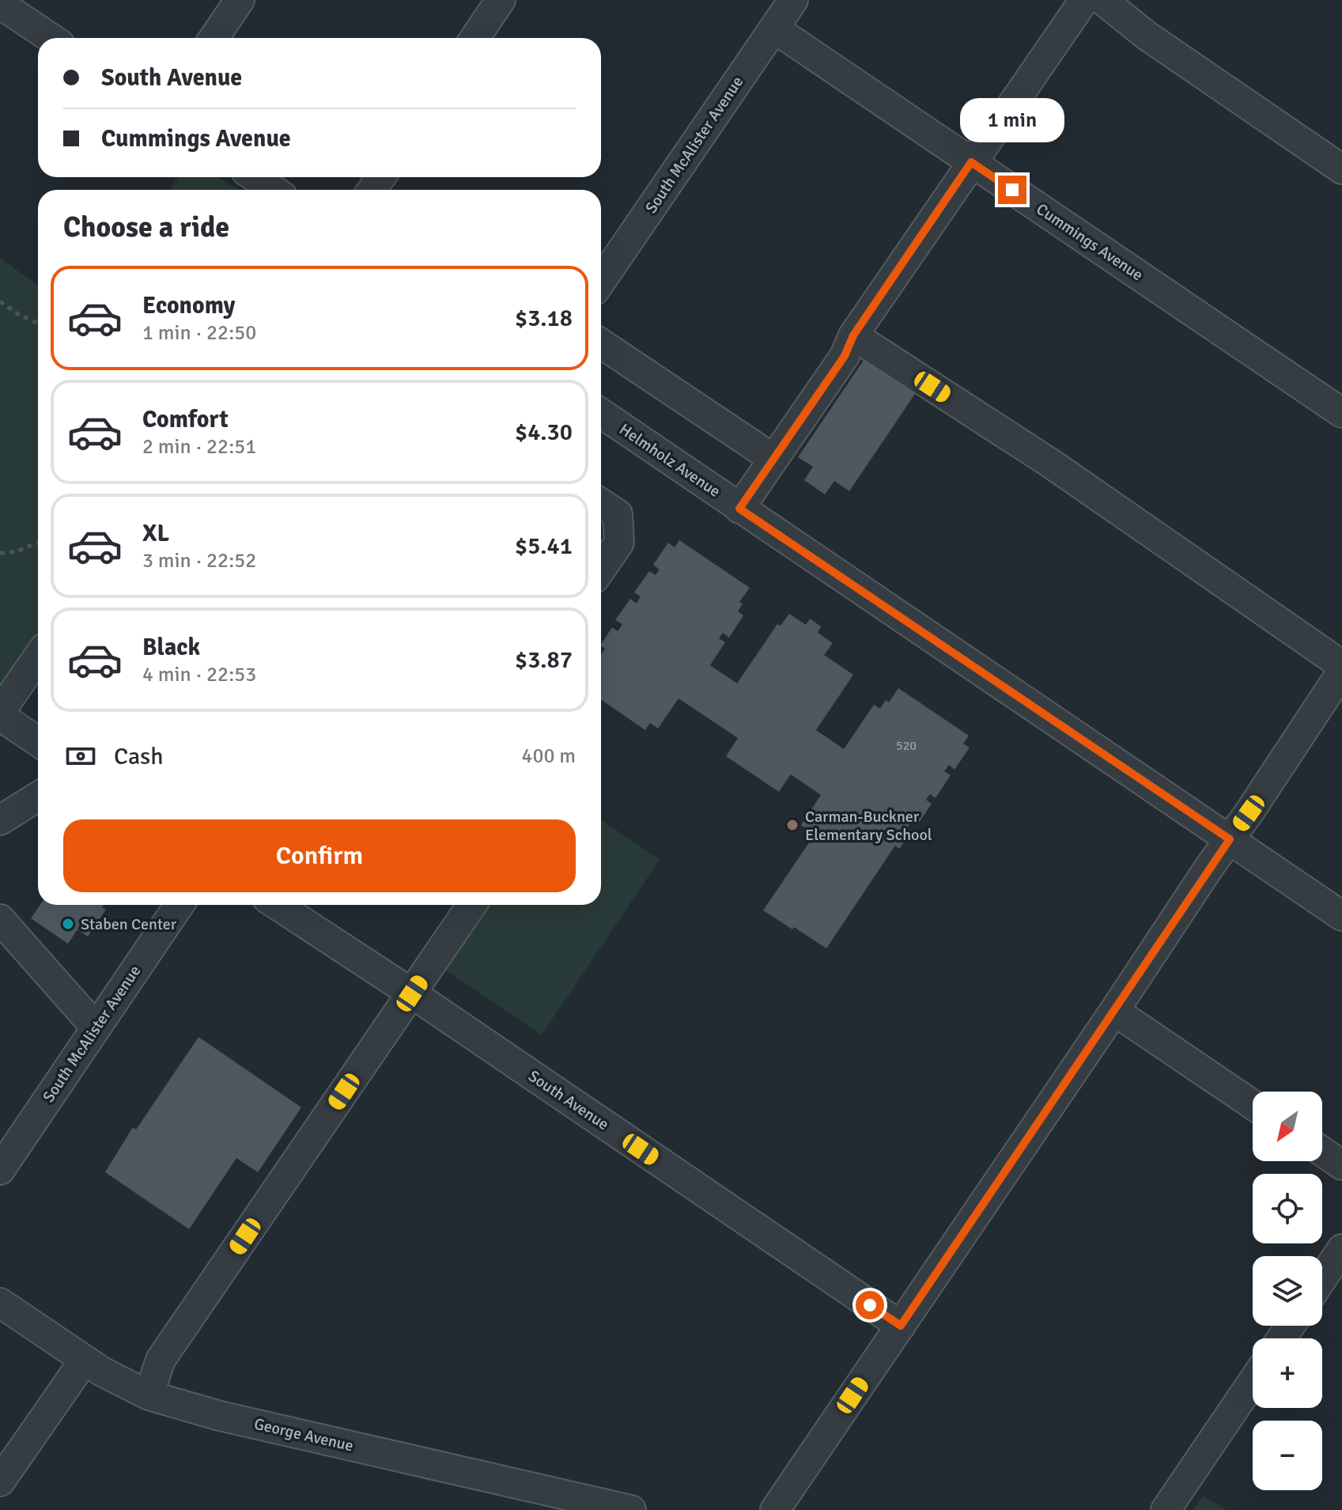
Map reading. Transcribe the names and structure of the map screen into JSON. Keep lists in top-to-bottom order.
{
  "streets": {
    "street": [
      "South McAlister Avenue",
      "Cummings Avenue",
      "Helmholz Avenue",
      "South Avenue",
      "George Avenue"
    ]
  },
  "crossings": [
    ["South McAlister Avenue", "Cummings Avenue"]
  ],
  "places": ["Carman-Buckner Elementary School", "Staben Center"],
  "house_numbers": ["520"],
  "north": "bottom left",
  "page": {
    "banner": ["South Avenue", "Cummings Avenue"],
    "bubble": "1 min",
    "heading": "Choose a ride",
    "list": [
      {
        "name": "Economy",
        "note": "1 min · 22:50",
        "value": "$3.18"
      },
      {
        "name": "Comfort",
        "note": "2 min · 22:51",
        "value": "$4.30"
      },
      {
        "name": "XL",
        "note": "3 min · 22:52",
        "value": "$5.41"
      },
      {
        "name": "Black",
        "note": "4 min · 22:53",
        "value": "$3.87"
      }
    ],
    "pay": ["Cash", "400 m"],
    "buttons": "Confirm",
    "map_buttons": ["+", "−"]
  }
}
